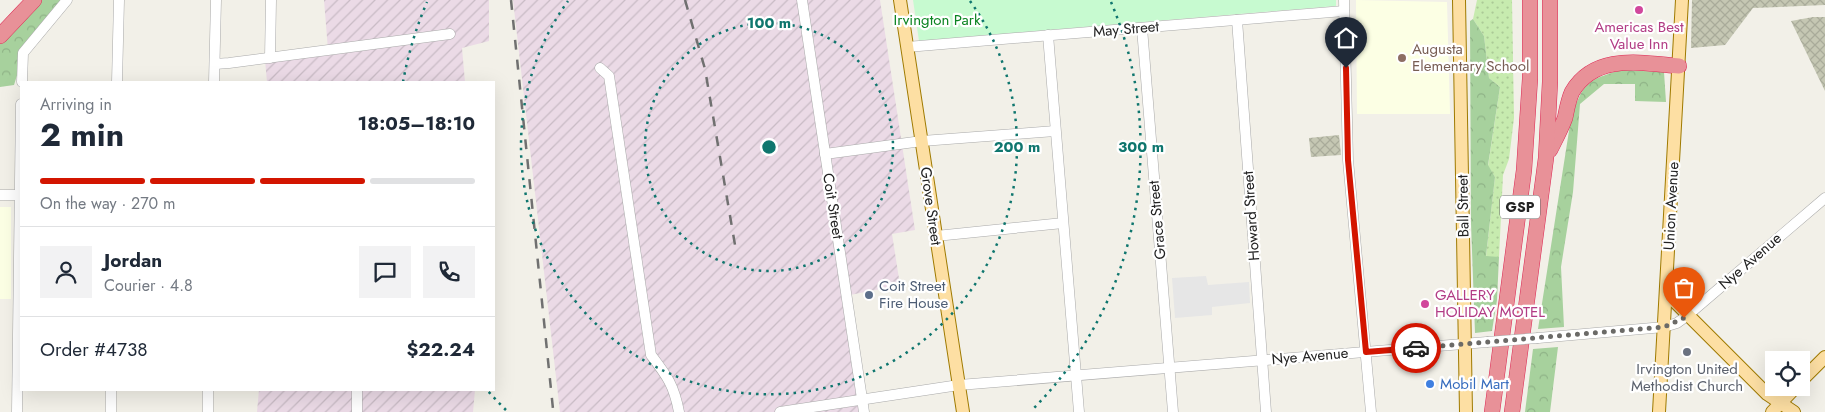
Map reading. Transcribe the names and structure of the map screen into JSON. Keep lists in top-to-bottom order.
{
  "streets": {
    "highway": ["GSP"],
    "main road": ["Grove Street", "Ball Street", "Union Avenue"],
    "street": [
      "May Street",
      "Coit Street",
      "Howard Street",
      "Grace Street",
      "Nye Avenue"
    ]
  },
  "crossings": [
    ["May Street", "Grove Street"],
    ["May Street", "Howard Street"],
    ["May Street", "Grace Street"],
    ["Coit Street", "Nye Avenue"],
    ["Grove Street", "Nye Avenue"],
    ["Ball Street", "Nye Avenue"],
    ["Union Avenue", "Nye Avenue"],
    ["Howard Street", "Nye Avenue"],
    ["Grace Street", "Nye Avenue"]
  ],
  "parks": ["Irvington Park"],
  "places": [
    "Americas Best Value Inn",
    "Augusta Elementary School",
    "Coit Street Fire House",
    "GALLERY HOLIDAY MOTEL",
    "Irvington United Methodist Church",
    "Mobil Mart"
  ],
  "page": {
    "heading": ["2 min", "Arriving in", "18:05–18:10"],
    "panel": [
      "Jordan",
      "Courier · 4.8",
      "Order #4738",
      "$22.24"
    ],
    "bar": "On the way · 270 m"
  },
  "rings": ["100 m", "200 m", "300 m"]
}
